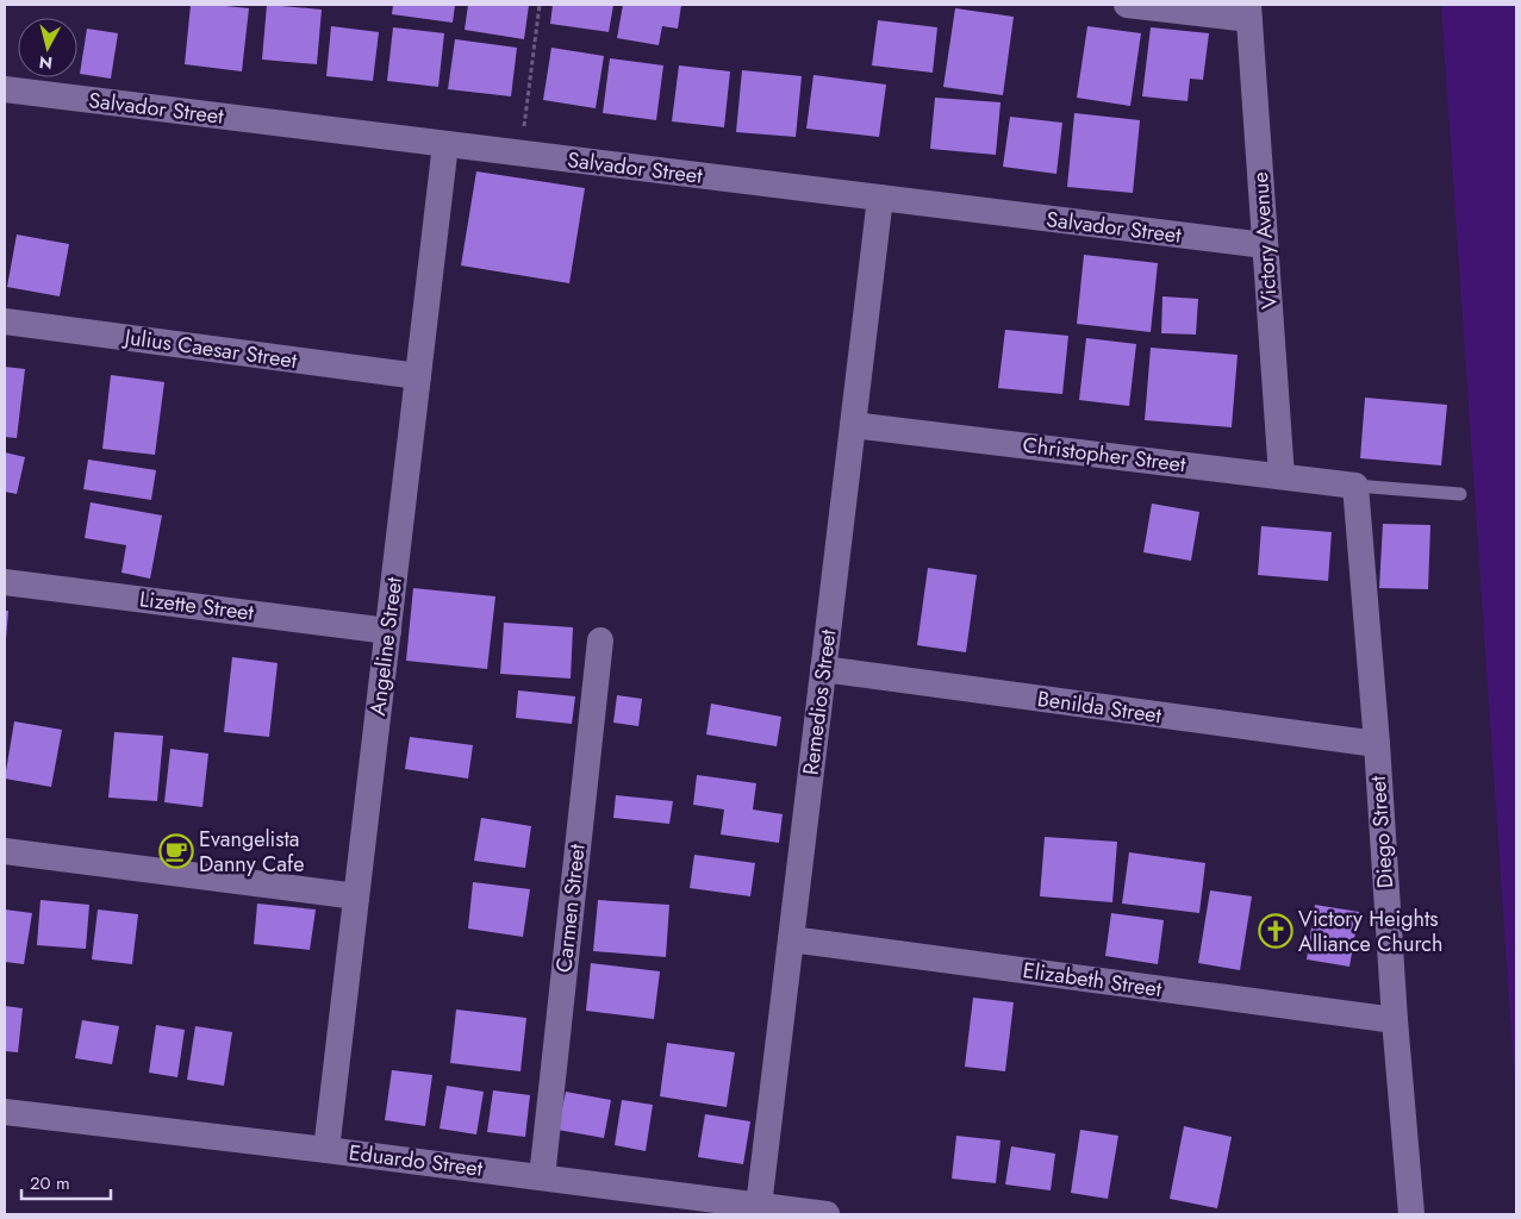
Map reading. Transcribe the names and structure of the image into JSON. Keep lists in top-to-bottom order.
{
  "streets": {
    "street": [
      "Salvador Street",
      "Victory Avenue",
      "Julius Caesar Street",
      "Christopher Street",
      "Lizette Street",
      "Angeline Street",
      "Remedios Street",
      "Benilda Street",
      "Diego Street",
      "Carmen Street",
      "Elizabeth Street",
      "Eduardo Street"
    ]
  },
  "crossings": [
    ["Salvador Street", "Victory Avenue"],
    ["Salvador Street", "Angeline Street"],
    ["Salvador Street", "Remedios Street"],
    ["Victory Avenue", "Christopher Street"],
    ["Julius Caesar Street", "Angeline Street"],
    ["Christopher Street", "Remedios Street"],
    ["Christopher Street", "Diego Street"],
    ["Lizette Street", "Angeline Street"],
    ["Angeline Street", "Eduardo Street"],
    ["Remedios Street", "Benilda Street"],
    ["Remedios Street", "Elizabeth Street"],
    ["Remedios Street", "Eduardo Street"],
    ["Benilda Street", "Diego Street"],
    ["Diego Street", "Elizabeth Street"],
    ["Carmen Street", "Eduardo Street"]
  ],
  "places": {
    "cafe": ["Evangelista Danny Cafe"],
    "church": ["Victory Heights Alliance Church"]
  },
  "scale_bar": "20 m",
  "north": "bottom"
}
